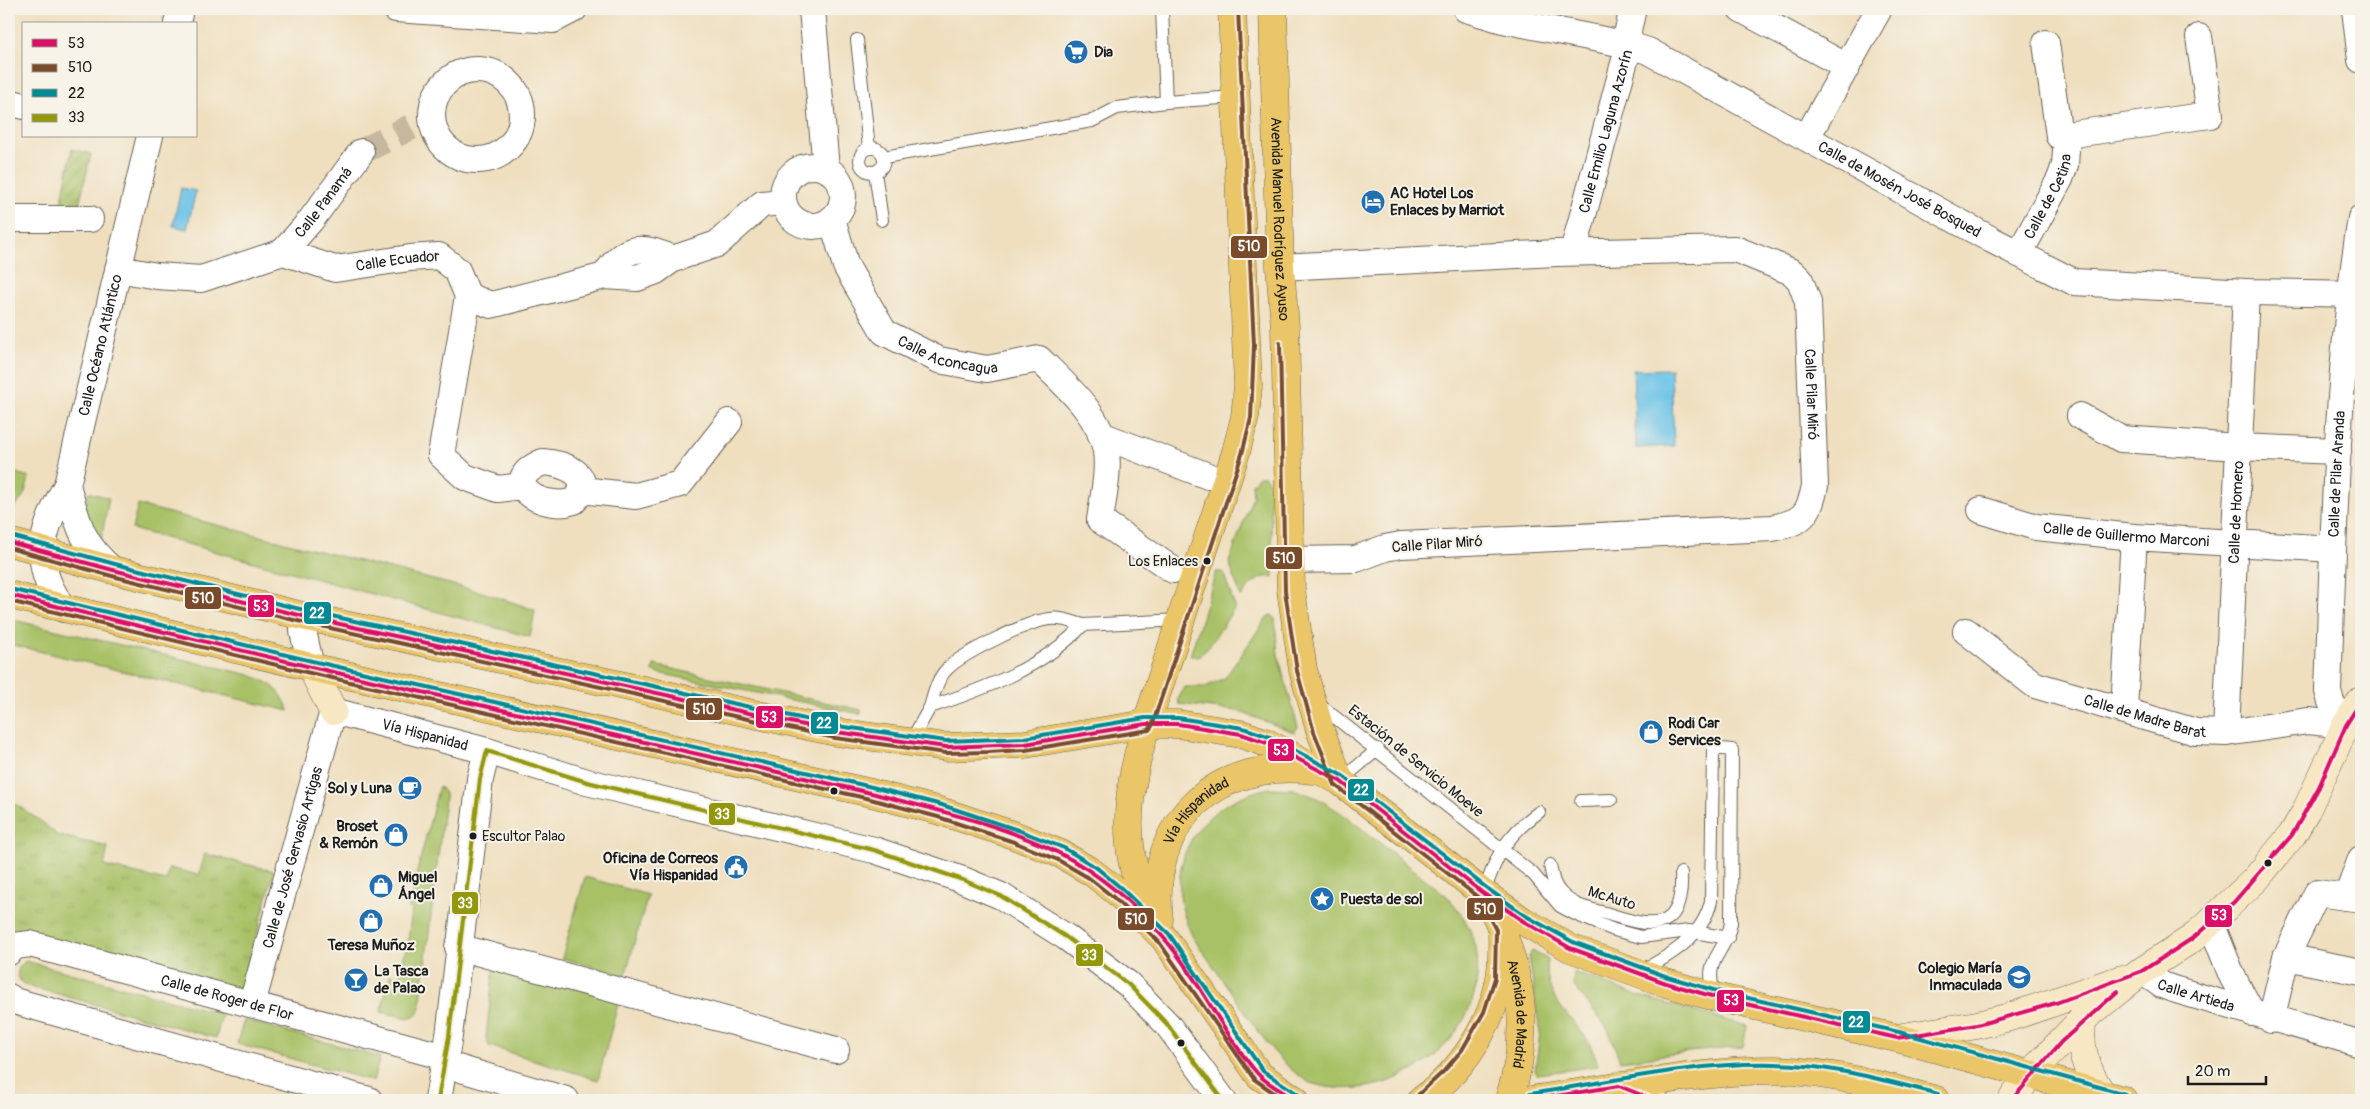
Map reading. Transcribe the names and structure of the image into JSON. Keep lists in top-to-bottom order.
{
  "streets": {
    "main road": ["Avenida Manuel Rodríguez Ayuso", "Vía Hispanidad", "Avenida de Madrid"],
    "street": [
      "Calle Emilio Laguna Azorín",
      "Calle de Mosén José Bosqued",
      "Calle de Cetina",
      "Calle Panamá",
      "Calle Ecuador",
      "Calle Océano Atlántico",
      "Calle Aconcagua",
      "Calle Pilar Miró",
      "Calle de Pilar Aranda",
      "Calle de Homero",
      "Calle de Guillermo Marconi",
      "Calle de Madre Barat",
      "Calle de José Gervasio Artigas",
      "Calle Artieda",
      "Calle de Roger de Flor"
    ],
    "lane": ["Estación de Servicio Moeve", "McAuto"]
  },
  "crossings": [
    ["Calle Emilio Laguna Azorín", "Calle de Mosén José Bosqued"],
    ["Calle Emilio Laguna Azorín", "Calle Pilar Miró"],
    ["Calle de Mosén José Bosqued", "Calle de Cetina"],
    ["Calle de Mosén José Bosqued", "Calle de Pilar Aranda"],
    ["Calle de Mosén José Bosqued", "Calle de Homero"],
    ["Calle Panamá", "Calle Ecuador"],
    ["Avenida Manuel Rodríguez Ayuso", "Calle Pilar Miró"],
    ["Avenida Manuel Rodríguez Ayuso", "Vía Hispanidad"],
    ["Avenida Manuel Rodríguez Ayuso", "Estación de Servicio Moeve"],
    ["Calle de Pilar Aranda", "Calle de Guillermo Marconi"],
    ["Calle de Pilar Aranda", "Calle de Madre Barat"],
    ["Calle de Homero", "Calle de Guillermo Marconi"],
    ["Calle de Homero", "Calle de Madre Barat"],
    ["Vía Hispanidad", "Calle de José Gervasio Artigas"],
    ["Calle de José Gervasio Artigas", "Calle de Roger de Flor"]
  ],
  "places": {
    "supermarket": ["Dia"],
    "hotel": ["AC Hotel Los Enlaces by Marriot"],
    "other": ["Los Enlaces", "Escultor Palao"],
    "shop": [
      "Rodi Car Services",
      "Broset & Remón",
      "Miguel Ángel",
      "Teresa Muñoz"
    ],
    "cafe": ["Sol y Luna"],
    "public building": ["Oficina de Correos Vía Hispanidad"],
    "place": ["Puesta de sol"],
    "school or university": ["Colegio María Inmaculada"],
    "bar": ["La Tasca de Palao"]
  },
  "lines": [
    "transit line 510",
    "transit line 22",
    "transit line 53",
    "transit line 33"
  ],
  "legend": [
    "53",
    "510",
    "22",
    "33"
  ],
  "scale_bar": "20 m"
}
